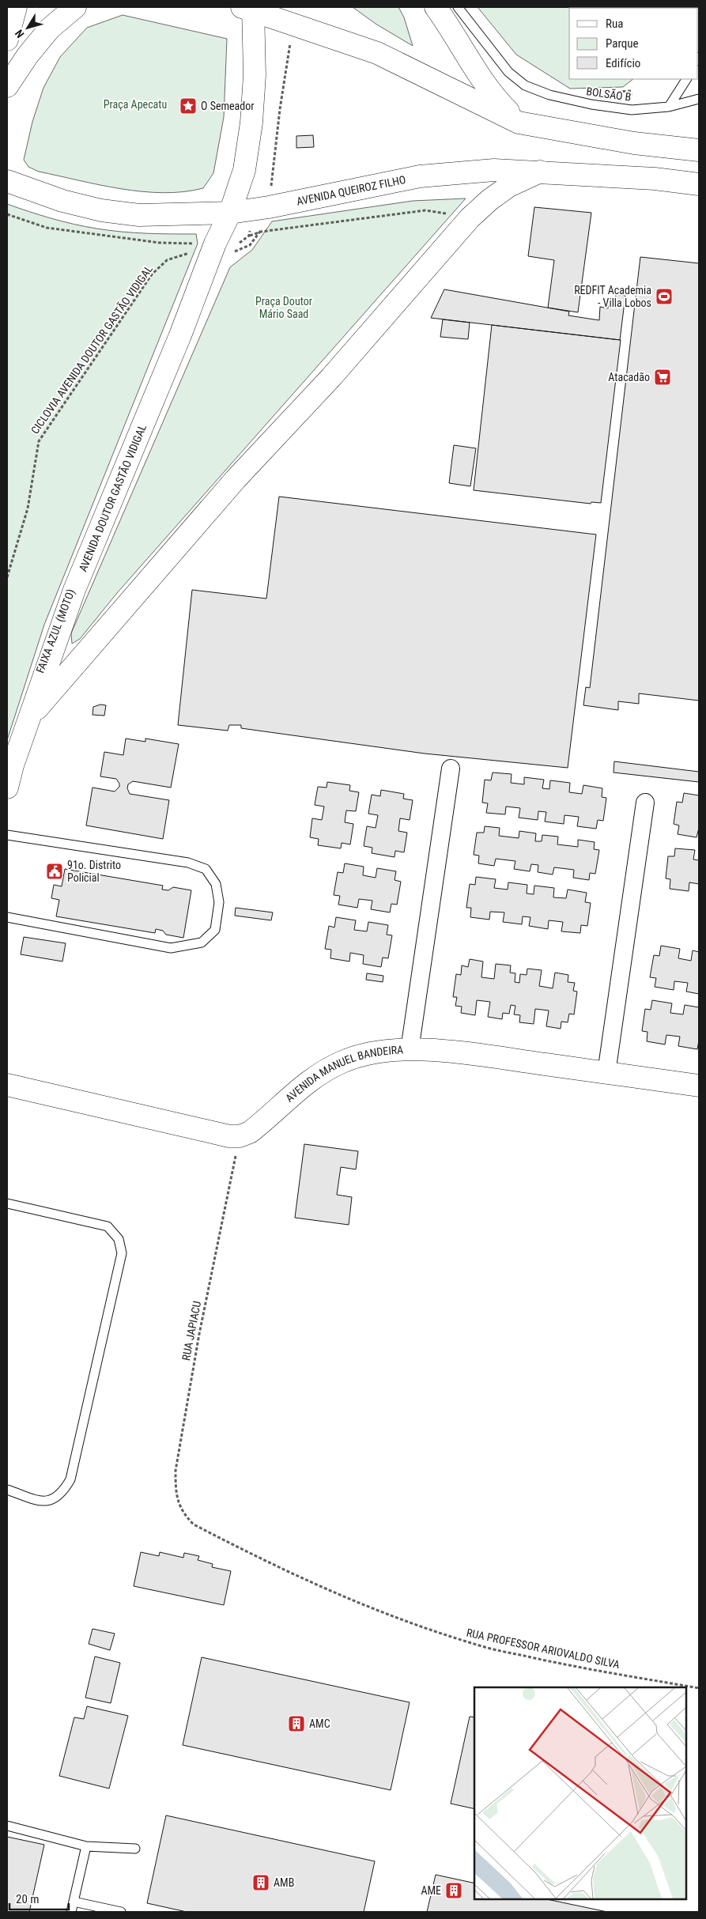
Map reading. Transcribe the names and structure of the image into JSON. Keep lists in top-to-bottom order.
{
  "streets": {
    "main road": [
      "AVENIDA QUEIROZ FILHO",
      "AVENIDA DOUTOR GASTÃO VIDIGAL",
      "FAIXA AZUL (MOTO)",
      "AVENIDA MANUEL BANDEIRA"
    ],
    "lane": ["BOLSÃO B"],
    "path": ["CICLOVIA AVENIDA DOUTOR GASTÃO VIDIGAL", "RUA JAPIACU", "RUA PROFESSOR ARIOVALDO SILVA"]
  },
  "crossings": [
    ["AVENIDA QUEIROZ FILHO", "CICLOVIA AVENIDA DOUTOR GASTÃO VIDIGAL"],
    ["AVENIDA QUEIROZ FILHO", "AVENIDA DOUTOR GASTÃO VIDIGAL"],
    ["CICLOVIA AVENIDA DOUTOR GASTÃO VIDIGAL", "AVENIDA DOUTOR GASTÃO VIDIGAL"],
    ["AVENIDA DOUTOR GASTÃO VIDIGAL", "FAIXA AZUL (MOTO)"],
    ["AVENIDA MANUEL BANDEIRA", "RUA JAPIACU"],
    ["RUA JAPIACU", "RUA PROFESSOR ARIOVALDO SILVA"]
  ],
  "parks": ["Praça Apecatu", "Praça Doutor Mário Saad"],
  "places": {
    "place": ["O Semeador"],
    "sports": ["REDFIT Academia - Villa Lobos"],
    "supermarket": ["Atacadão"],
    "public building": ["91o. Distrito Policial"],
    "building": ["AMC", "AMB", "AME"]
  },
  "legend": ["Rua", "Parque", "Edifício"],
  "scale_bar": "20 m",
  "north": "bottom left"
}
